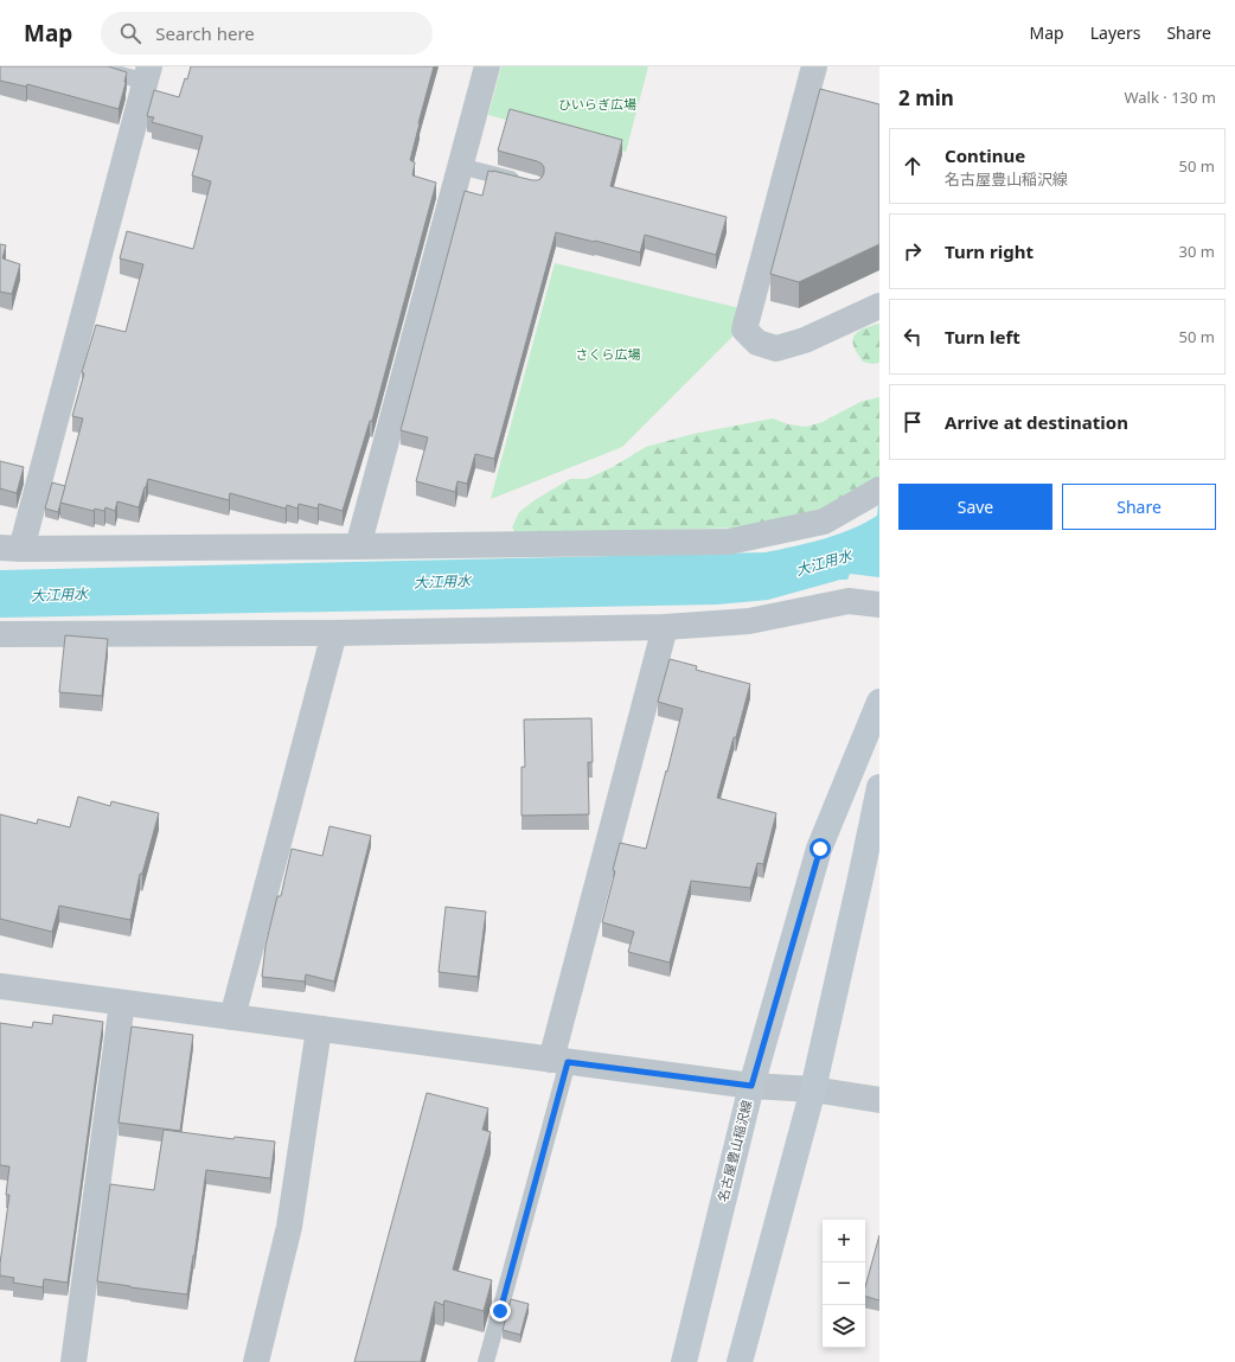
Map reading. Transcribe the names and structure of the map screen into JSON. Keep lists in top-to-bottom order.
{
  "streets": {
    "main road": ["名古屋豊山稲沢線"]
  },
  "water": ["大江用水"],
  "parks": ["ひいらぎ広場", "さくら広場"],
  "page": {
    "header": "Map",
    "search": "Search here",
    "nav": ["Map", "Layers", "Share"],
    "heading": ["2 min", "Walk · 130 m"],
    "list": [
      ["Continue", "名古屋豊山稲沢線", "50 m"],
      ["Turn right", "30 m"],
      ["Turn left", "50 m"],
      "Arrive at destination"
    ],
    "buttons": ["Save", "Share"],
    "map_buttons": ["+", "−"]
  }
}
